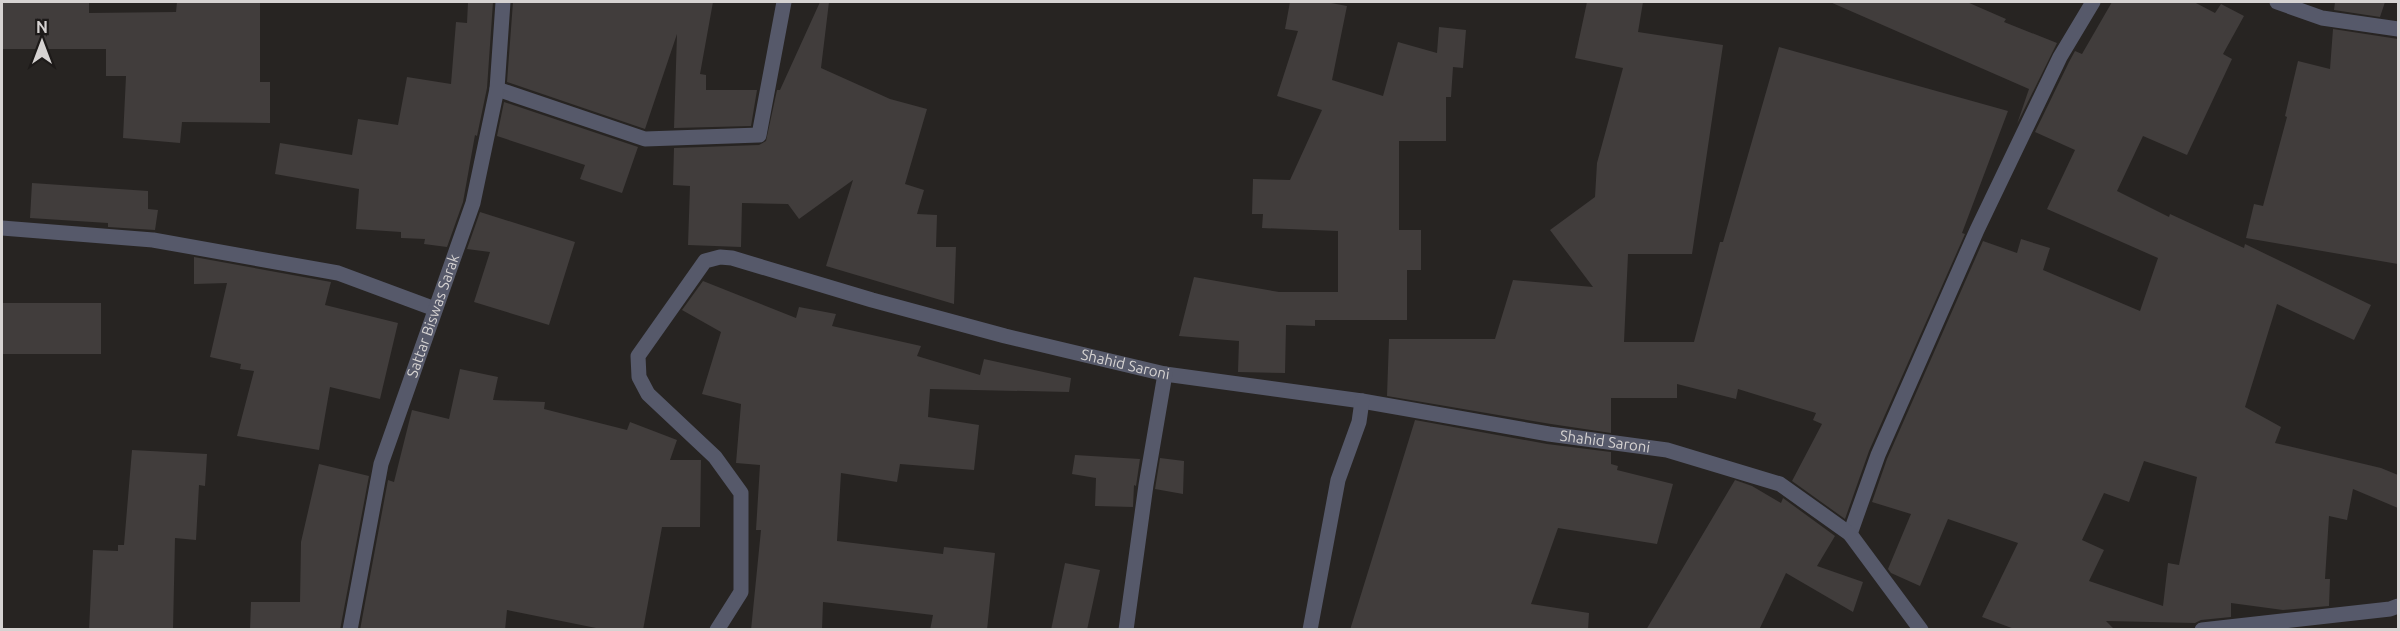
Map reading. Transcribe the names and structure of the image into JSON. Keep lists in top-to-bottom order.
{
  "streets": {
    "street": ["Sattar Biswas Sarak", "Shahid Saroni"]
  },
  "north": "top"
}
